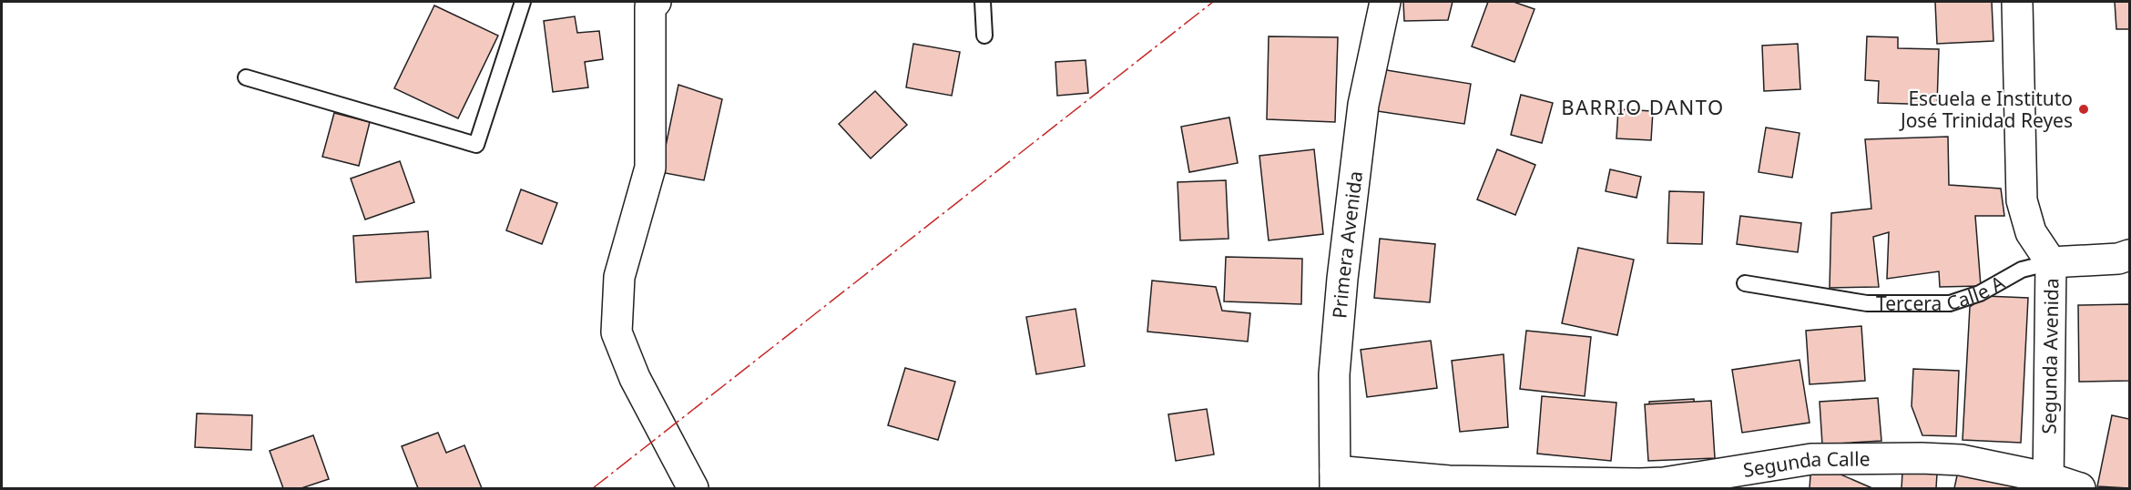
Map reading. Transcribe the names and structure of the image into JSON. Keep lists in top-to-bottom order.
{
  "streets": {
    "street": [
      "Primera Avenida",
      "Tercera Calle A",
      "Segunda Avenida",
      "Segunda Calle"
    ]
  },
  "crossings": [
    ["Primera Avenida", "Segunda Calle"],
    ["Tercera Calle A", "Segunda Avenida"],
    ["Segunda Avenida", "Segunda Calle"]
  ],
  "districts": ["BARRIO DANTO"],
  "places": ["Escuela e Instituto José Trinidad Reyes"]
}
